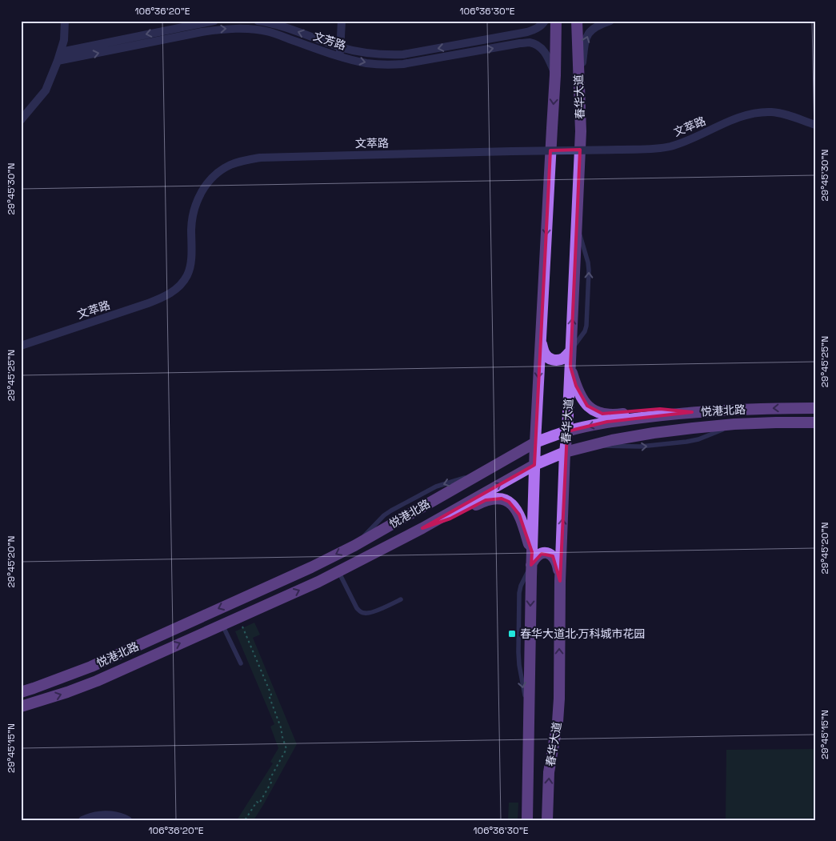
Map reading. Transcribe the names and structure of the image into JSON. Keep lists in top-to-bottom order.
{
  "streets": {
    "main road": ["春华大道", "悦港北路"],
    "street": ["文芳路", "文萃路"]
  },
  "crossings": [
    ["文芳路", "春华大道"],
    ["春华大道", "悦港北路"]
  ],
  "places": {
    "transit": ["春华大道北·万科城市花园"]
  },
  "coordinates": [
    "106°36'20\"E",
    "106°36'30\"E",
    "29°45'30\"N",
    "29°45'25\"N",
    "29°45'20\"N",
    "29°45'15\"N"
  ]
}
